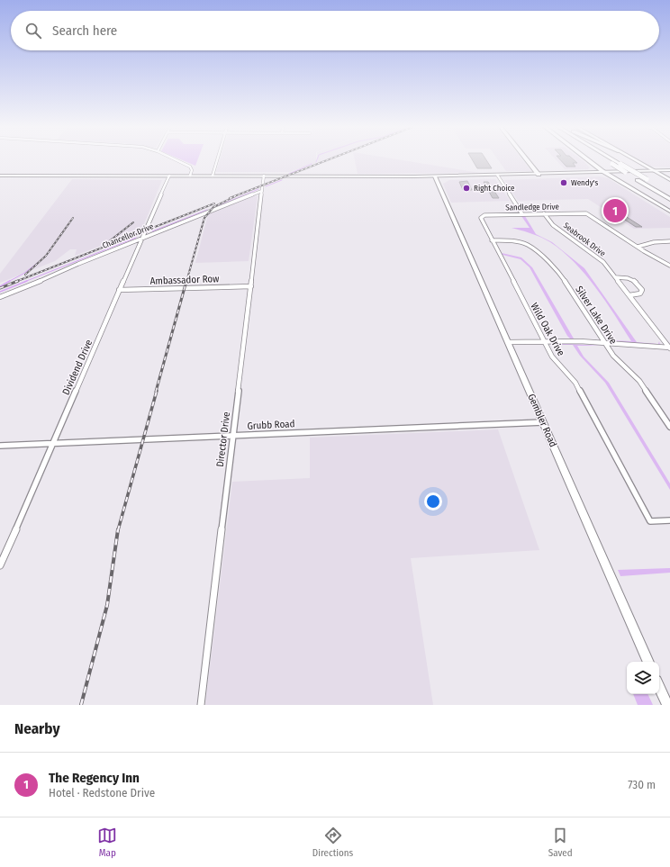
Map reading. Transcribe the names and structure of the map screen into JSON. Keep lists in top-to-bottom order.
{
  "streets": {
    "main road": ["Gembler Road"],
    "street": [
      "Sandledge Drive",
      "Chancellor Drive",
      "Seabrook Drive",
      "Ambassador Row",
      "Silver Lake Drive",
      "Wild Oak Drive",
      "Dividend Drive",
      "Grubb Road",
      "Director Drive"
    ]
  },
  "crossings": [
    ["Sandledge Drive", "Seabrook Drive"],
    ["Sandledge Drive", "Wild Oak Drive"],
    ["Chancellor Drive", "Dividend Drive"],
    ["Chancellor Drive", "Director Drive"],
    ["Ambassador Row", "Dividend Drive"],
    ["Ambassador Row", "Director Drive"],
    ["Silver Lake Drive", "Wild Oak Drive"],
    ["Dividend Drive", "Grubb Road"],
    ["Gembler Road", "Grubb Road"],
    ["Grubb Road", "Director Drive"]
  ],
  "places": ["Wendy's", "Right Choice"],
  "page": {
    "search": "Search here",
    "pins": "1",
    "heading": "Nearby",
    "list": [
      {
        "mark": "1",
        "name": "The Regency Inn",
        "note": "Hotel · Redstone Drive",
        "value": "730 m"
      }
    ],
    "nav": ["Map", "Directions", "Saved"]
  }
}
